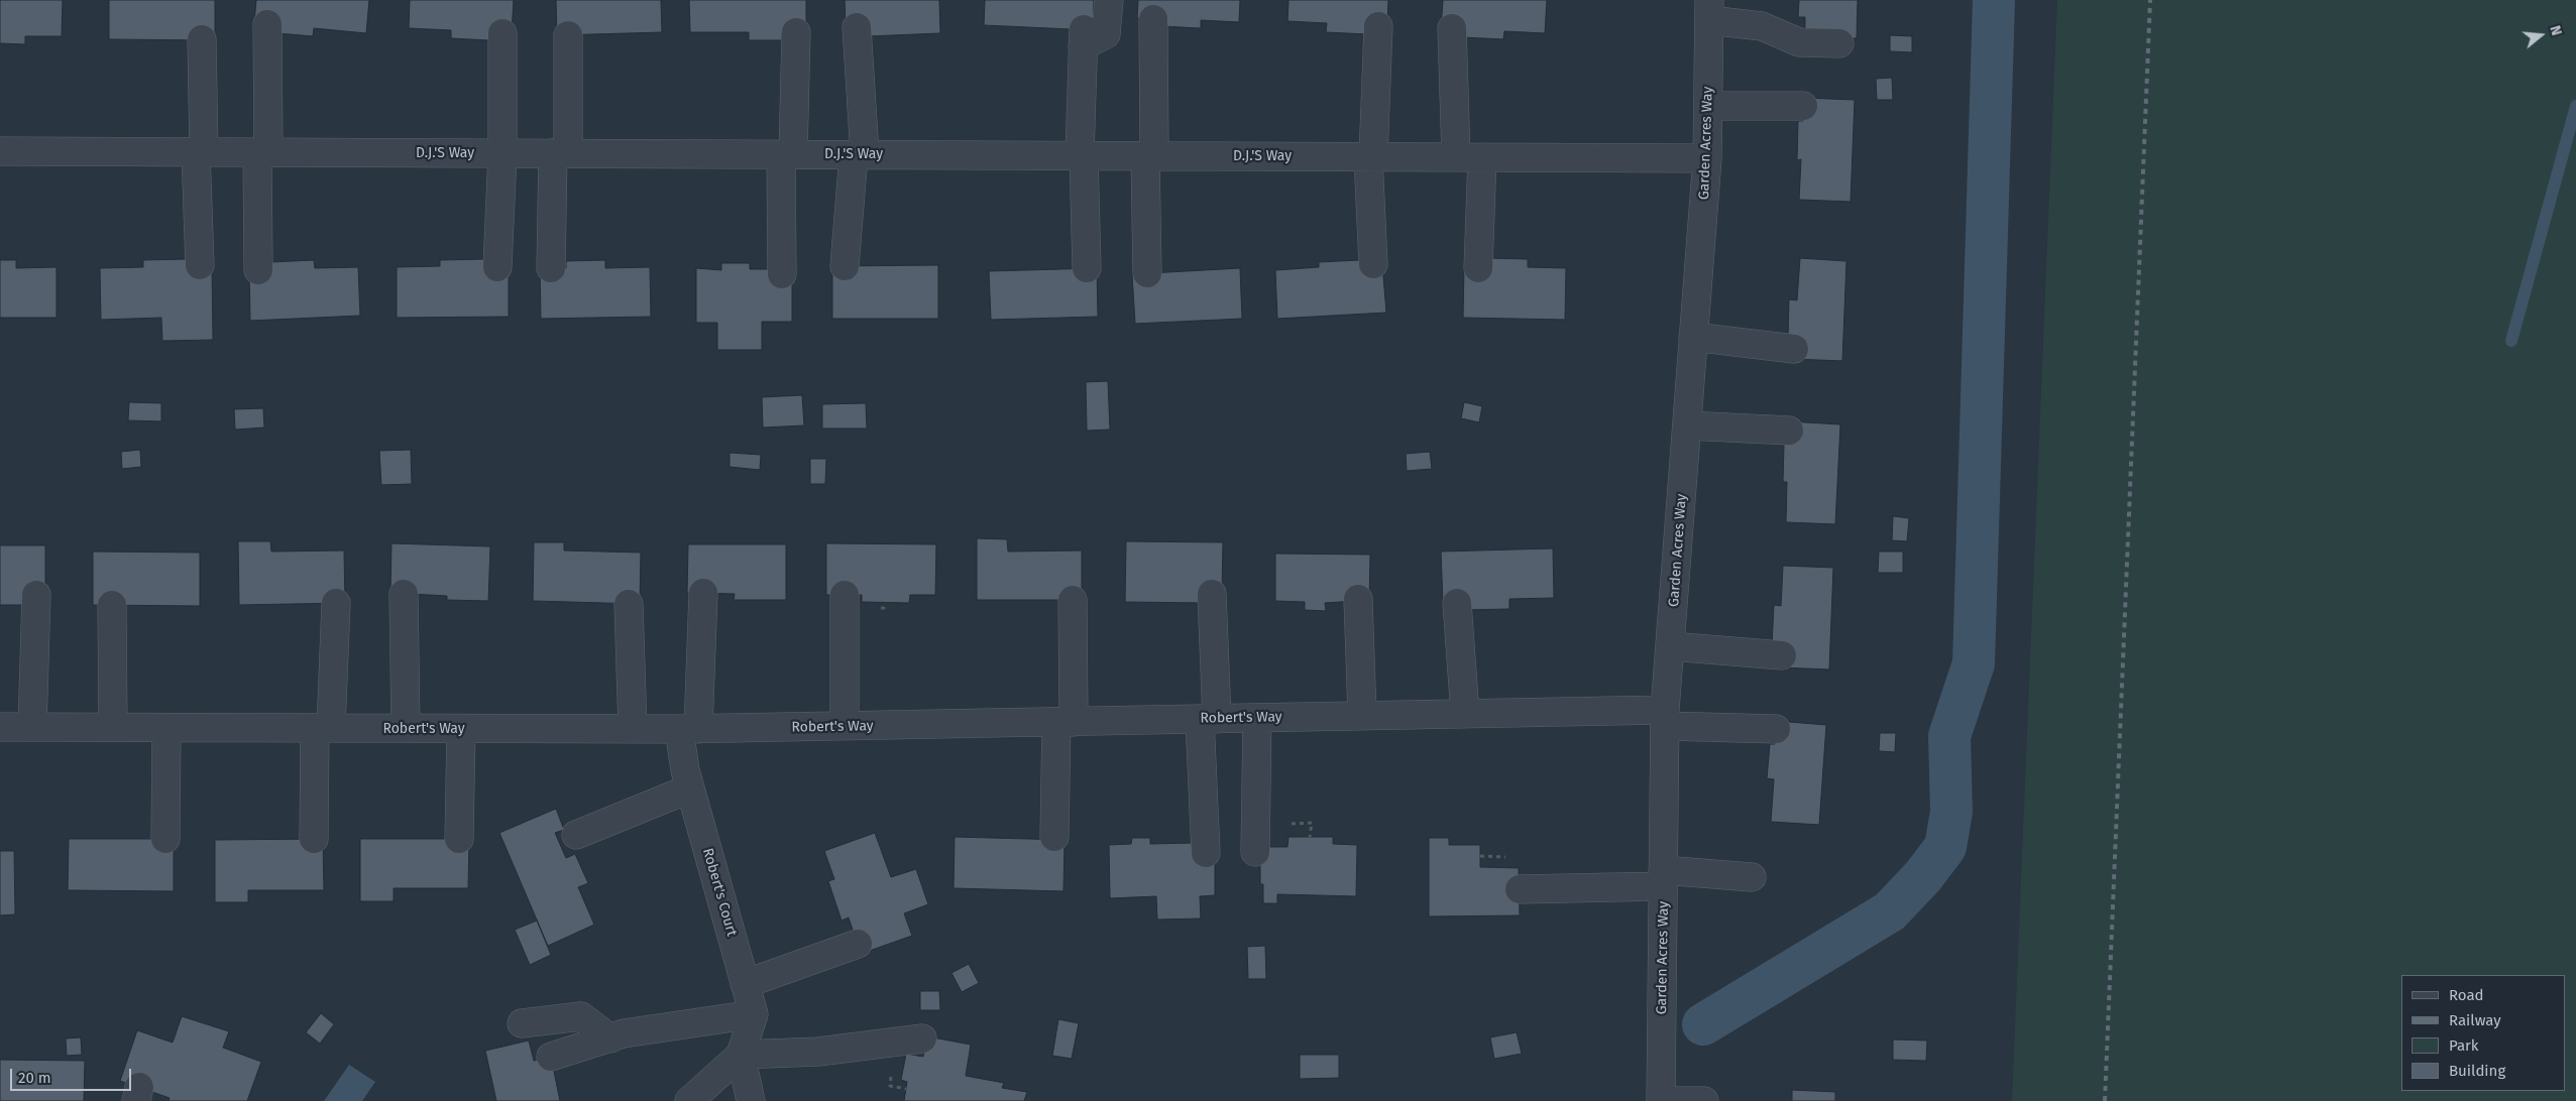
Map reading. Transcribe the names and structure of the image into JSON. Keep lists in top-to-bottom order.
{
  "streets": {
    "street": [
      "Garden Acres Way",
      "D.J.'S Way",
      "Robert's Way",
      "Robert's Court"
    ]
  },
  "crossings": [
    ["Garden Acres Way", "D.J.'S Way"],
    ["Garden Acres Way", "Robert's Way"],
    ["Robert's Way", "Robert's Court"]
  ],
  "legend": [
    "Road",
    "Railway",
    "Park",
    "Building"
  ],
  "scale_bar": "20 m",
  "north": "right"
}
